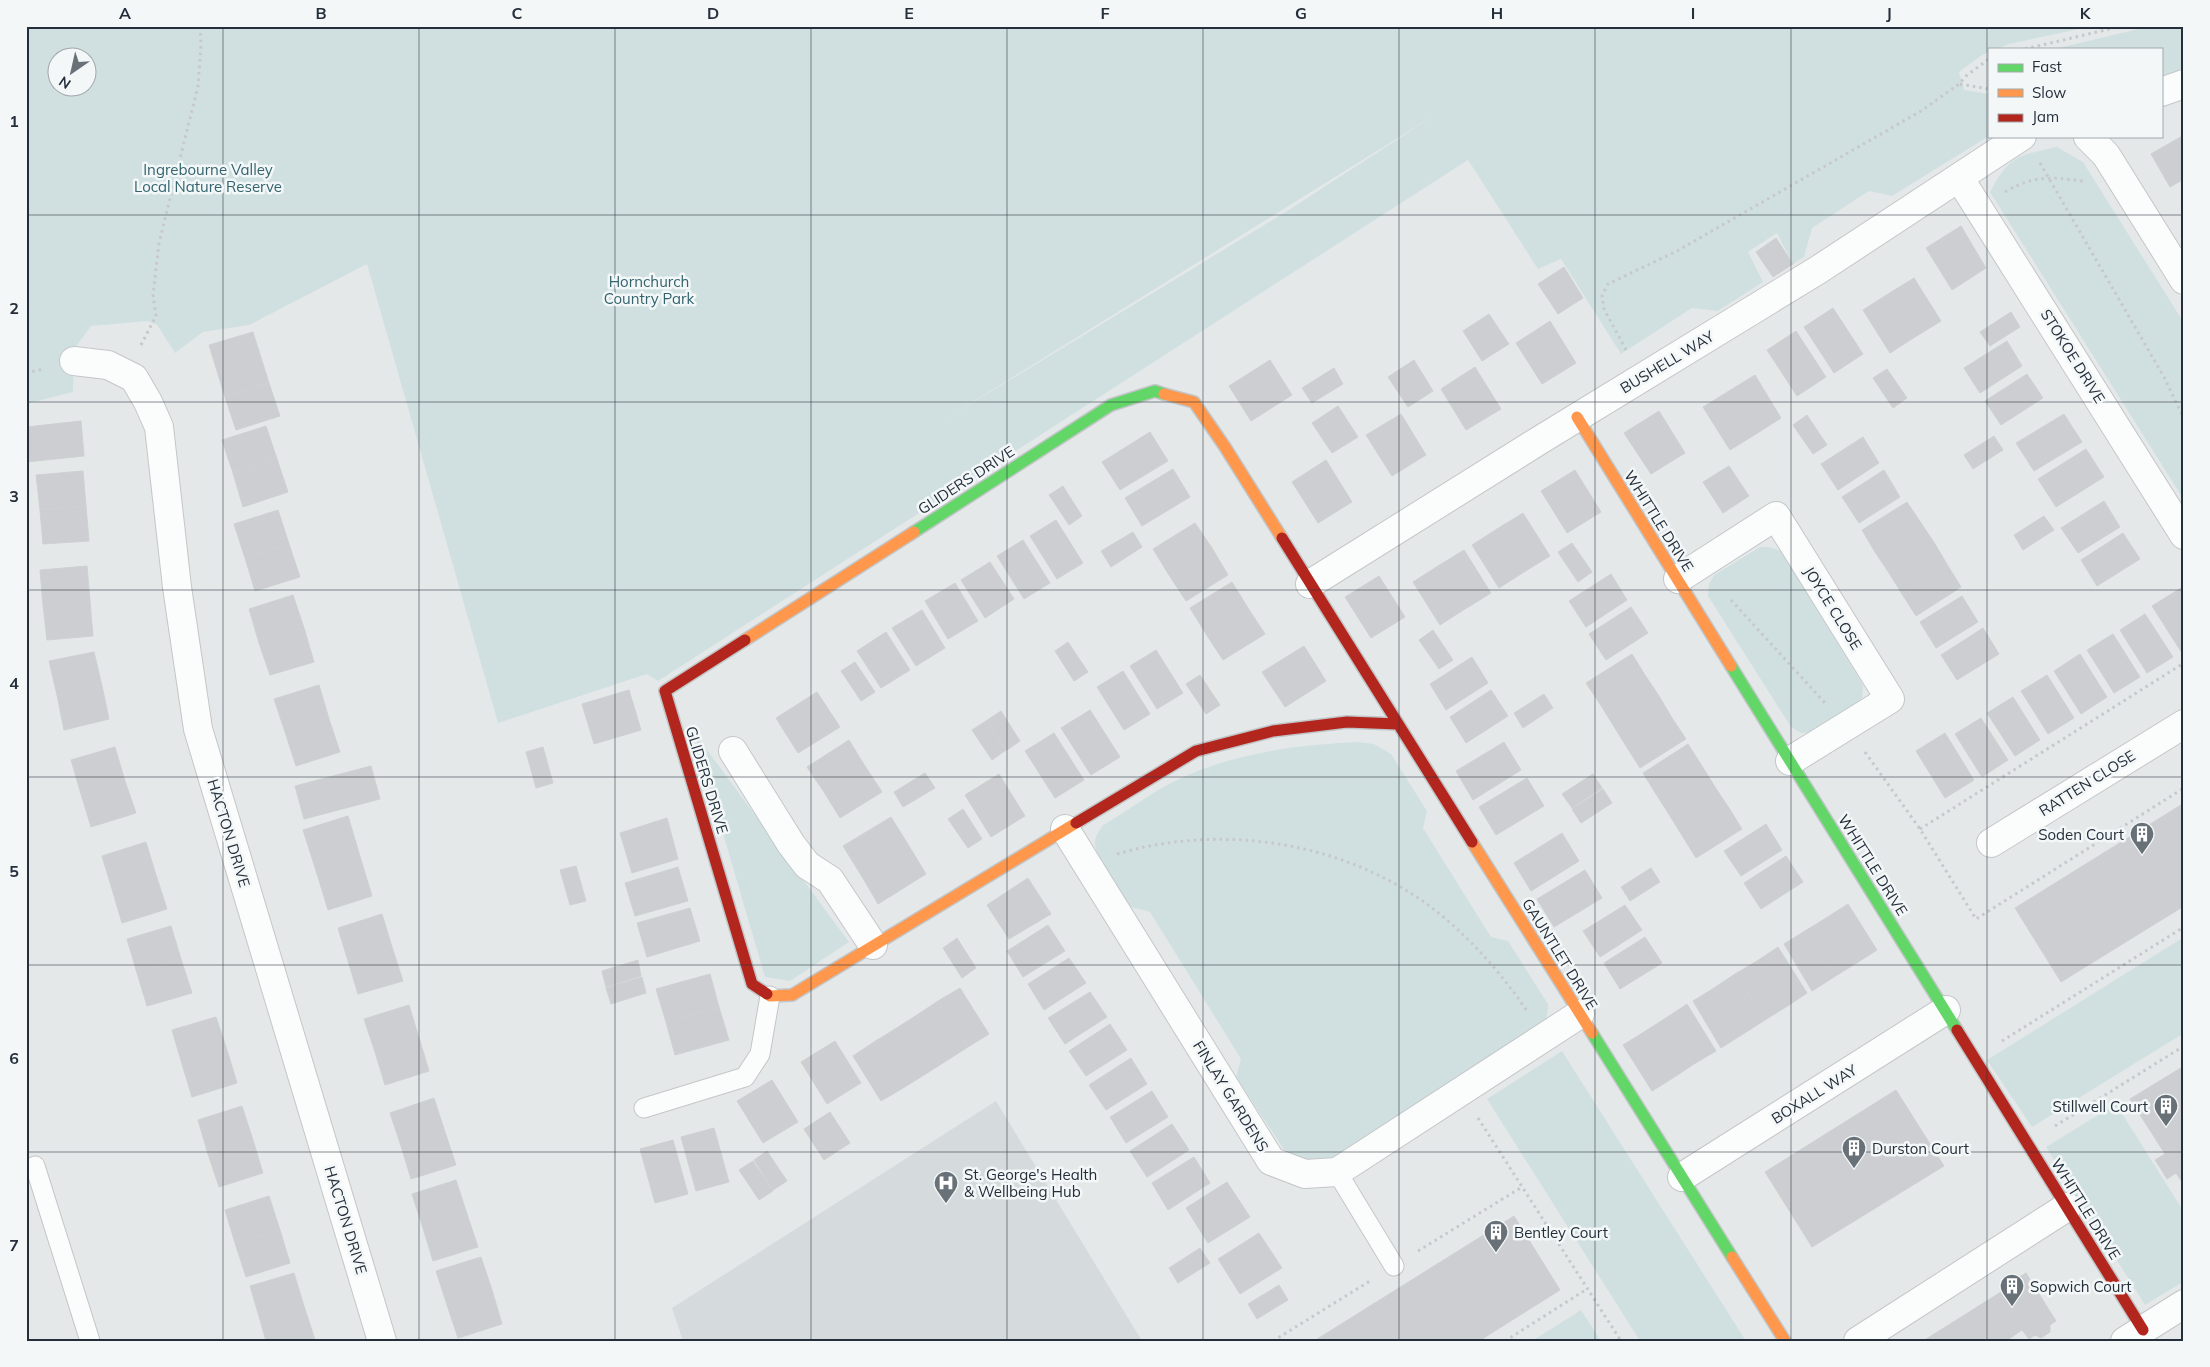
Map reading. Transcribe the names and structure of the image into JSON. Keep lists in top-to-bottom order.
{
  "streets": {
    "street": [
      "STOKOE DRIVE",
      "BUSHELL WAY",
      "GLIDERS DRIVE",
      "WHITTLE DRIVE",
      "JOYCE CLOSE",
      "RATTEN CLOSE",
      "HACTON DRIVE",
      "GAUNTLET DRIVE",
      "BOXALL WAY",
      "FINLAY GARDENS"
    ]
  },
  "crossings": [
    ["STOKOE DRIVE", "BUSHELL WAY"],
    ["BUSHELL WAY", "GLIDERS DRIVE"],
    ["BUSHELL WAY", "WHITTLE DRIVE"],
    ["BUSHELL WAY", "GAUNTLET DRIVE"],
    ["GLIDERS DRIVE", "GAUNTLET DRIVE"],
    ["WHITTLE DRIVE", "JOYCE CLOSE"],
    ["WHITTLE DRIVE", "BOXALL WAY"],
    ["GAUNTLET DRIVE", "BOXALL WAY"],
    ["GAUNTLET DRIVE", "FINLAY GARDENS"]
  ],
  "parks": ["Ingrebourne Valley Local Nature Reserve", "Hornchurch Country Park"],
  "places": {
    "building": [
      "Soden Court",
      "Stillwell Court",
      "Durston Court",
      "Bentley Court",
      "Sopwich Court"
    ],
    "hospital": ["St. George's Health & Wellbeing Hub"]
  },
  "legend": ["Fast", "Slow", "Jam"],
  "north": "bottom left",
  "grid": {
    "columns": [
      "A",
      "B",
      "C",
      "D",
      "E",
      "F",
      "G",
      "H",
      "I",
      "J",
      "K"
    ],
    "rows": [
      "1",
      "2",
      "3",
      "4",
      "5",
      "6",
      "7"
    ]
  }
}
